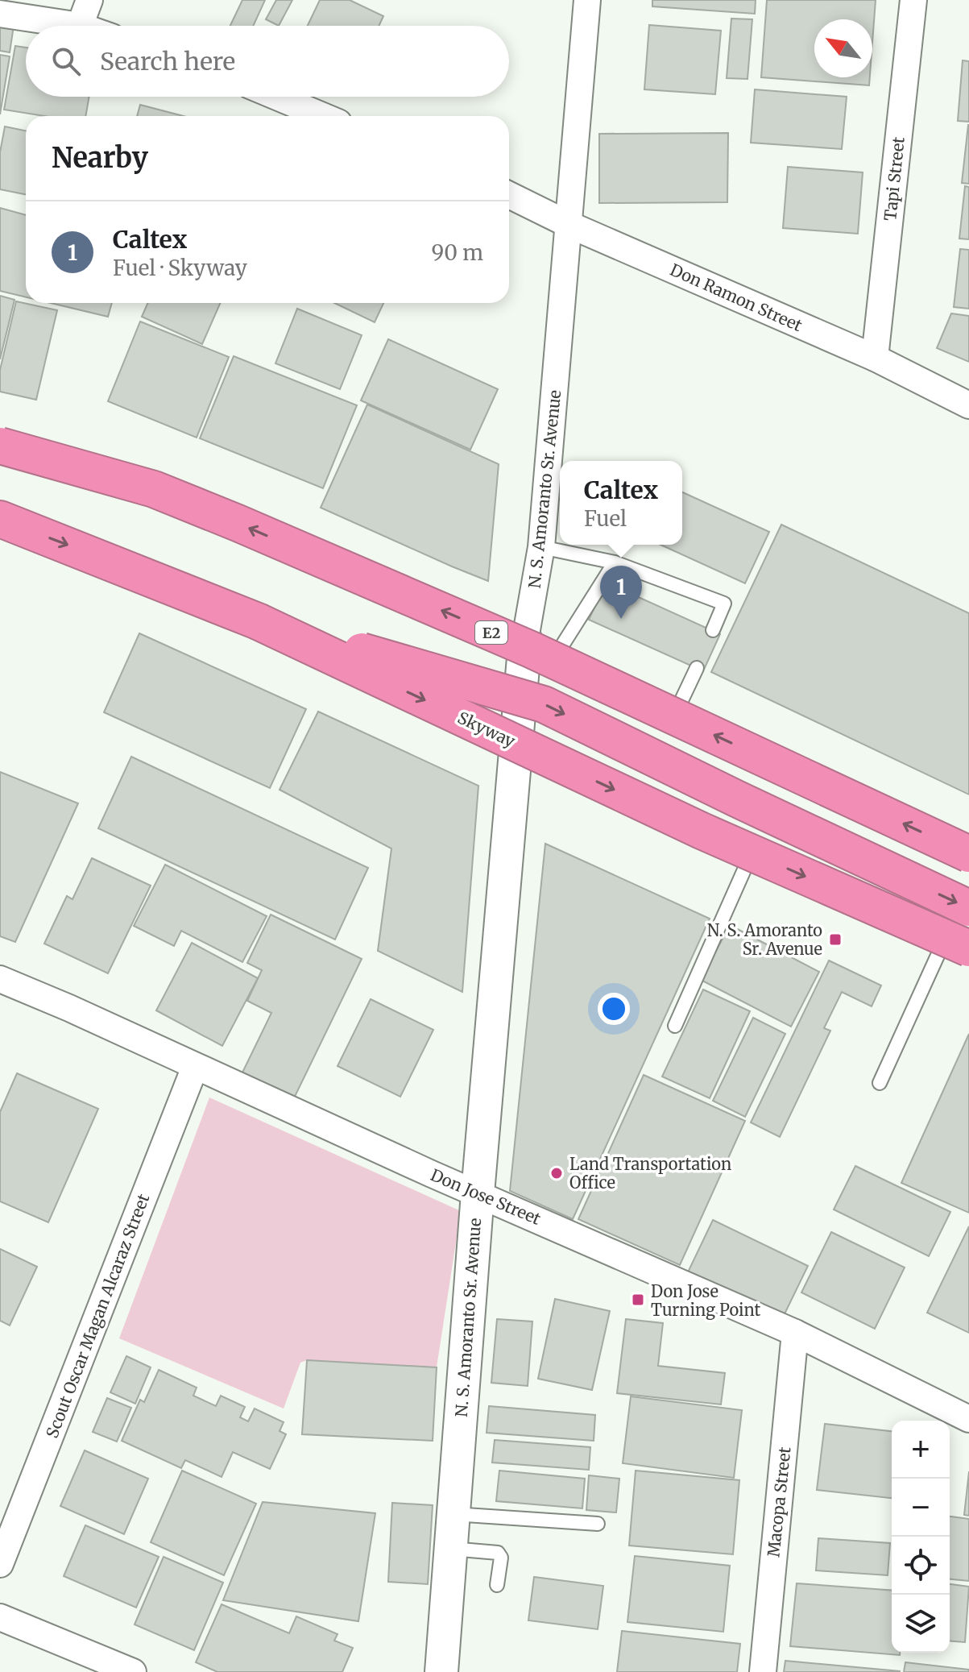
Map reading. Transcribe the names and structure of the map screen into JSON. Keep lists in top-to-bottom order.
{
  "streets": {
    "highway": ["E2", "Skyway"],
    "street": [
      "Tapi Street",
      "Don Ramon Street",
      "N. S. Amoranto Sr. Avenue",
      "Don Jose Street",
      "Scout Oscar Magan Alcaraz Street",
      "Macopa Street"
    ]
  },
  "crossings": [
    ["Tapi Street", "Don Ramon Street"],
    ["Don Ramon Street", "N. S. Amoranto Sr. Avenue"],
    ["N. S. Amoranto Sr. Avenue", "Don Jose Street"],
    ["Don Jose Street", "Scout Oscar Magan Alcaraz Street"],
    ["Don Jose Street", "Macopa Street"]
  ],
  "places": {
    "transit": ["N. S. Amoranto Sr. Avenue", "Don Jose Turning Point"],
    "other": ["Land Transportation Office"]
  },
  "north": "top left",
  "page": {
    "search": "Search here",
    "heading": "Nearby",
    "list": [
      {
        "mark": "1",
        "name": "Caltex",
        "note": "Fuel · Skyway",
        "value": "90 m"
      }
    ],
    "popup": ["Caltex", "Fuel"],
    "pins": "1",
    "map_buttons": ["+", "−"]
  }
}
